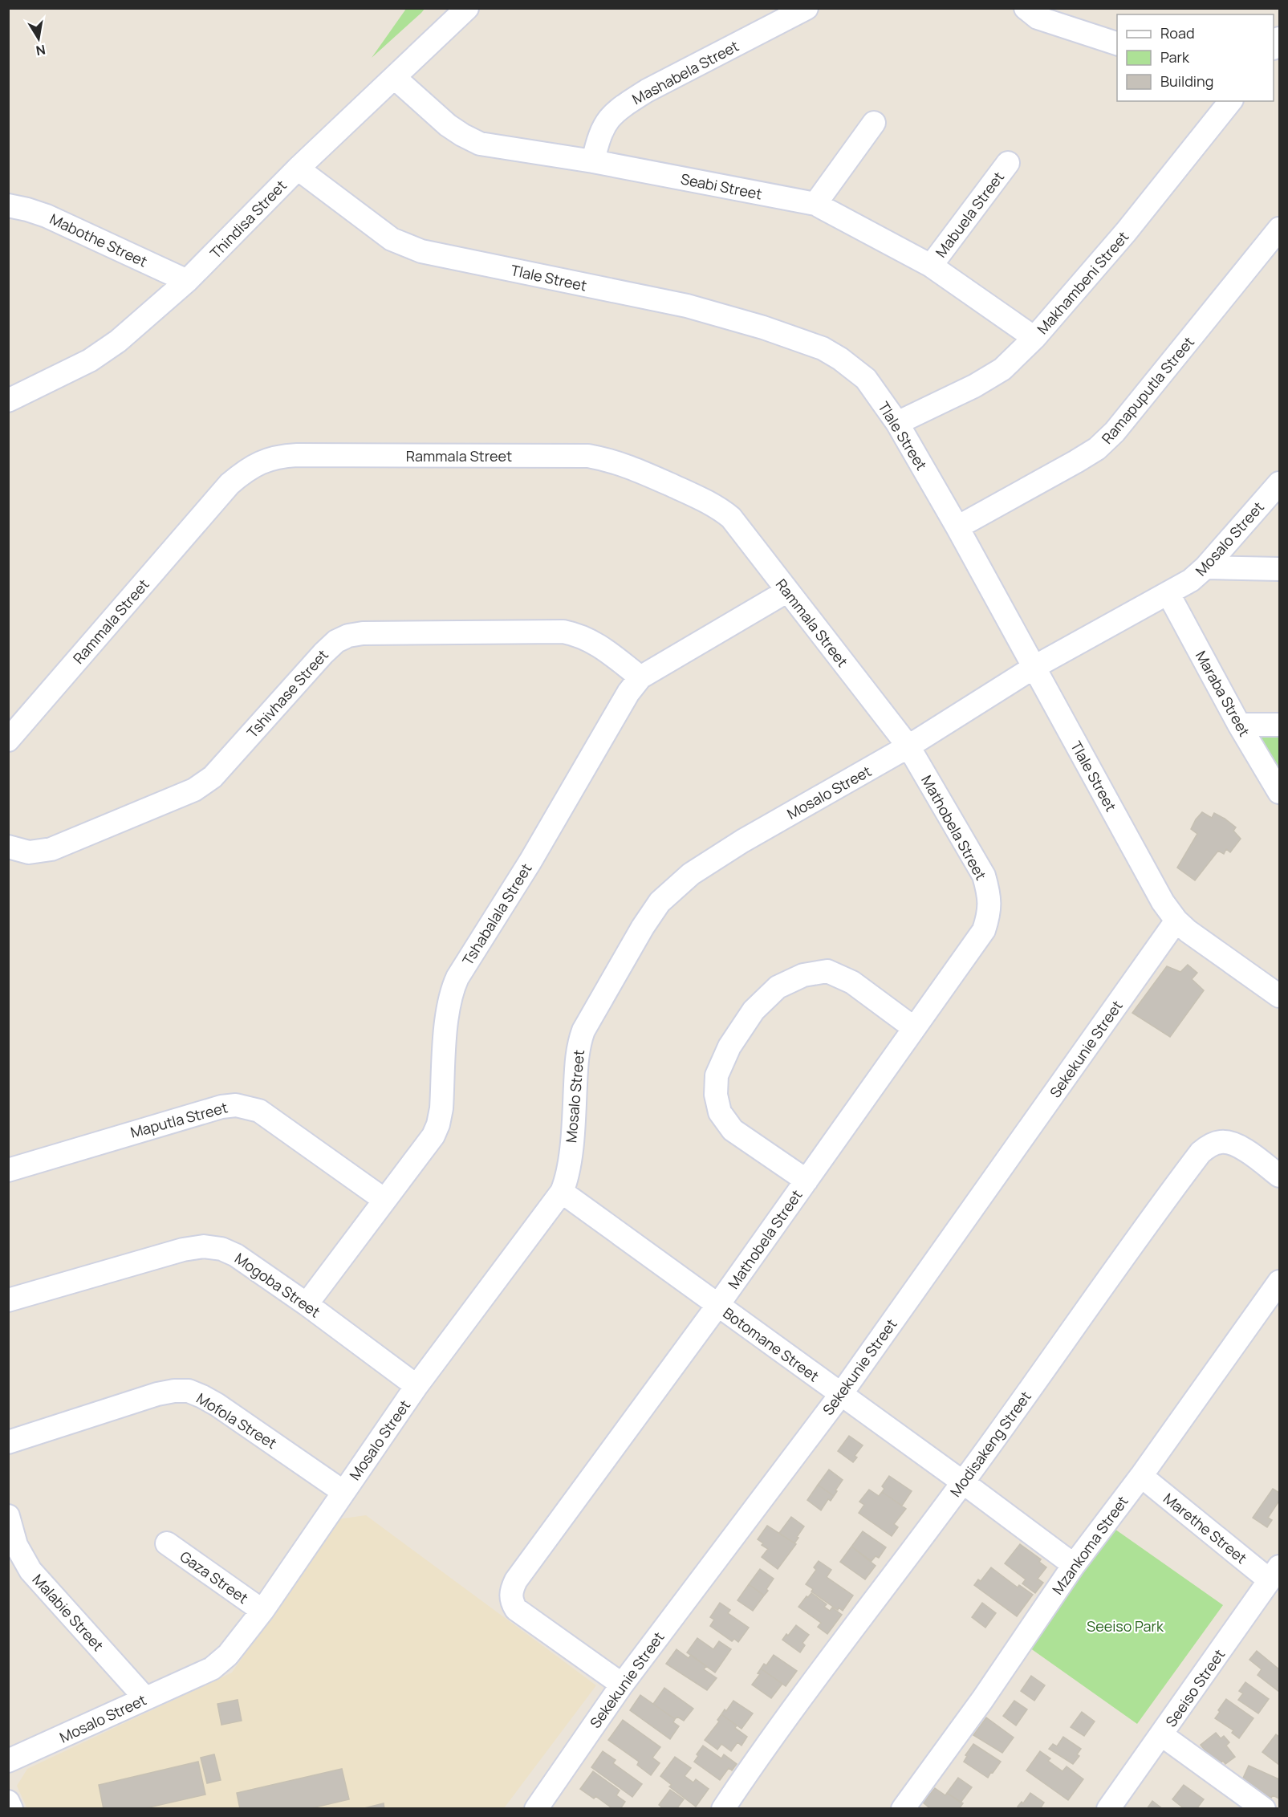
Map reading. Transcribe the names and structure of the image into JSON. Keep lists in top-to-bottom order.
{
  "streets": {
    "street": [
      "Mashabela Street",
      "Seabi Street",
      "Mabuela Street",
      "Thindisa Street",
      "Mabothe Street",
      "Tlale Street",
      "Makhambeni Street",
      "Ramapuputla Street",
      "Rammala Street",
      "Mosalo Street",
      "Tshivhase Street",
      "Maraba Street",
      "Mathobela Street",
      "Tshabalala Street",
      "Sekekunie Street",
      "Maputla Street",
      "Mogoba Street",
      "Botomane Street",
      "Mofola Street",
      "Modisakeng Street",
      "Marethe Street",
      "Mzankoma Street",
      "Gaza Street",
      "Malabie Street",
      "Seeiso Street"
    ]
  },
  "crossings": [
    ["Mashabela Street", "Seabi Street"],
    ["Seabi Street", "Mabuela Street"],
    ["Seabi Street", "Thindisa Street"],
    ["Seabi Street", "Makhambeni Street"],
    ["Thindisa Street", "Mabothe Street"],
    ["Thindisa Street", "Tlale Street"],
    ["Tlale Street", "Makhambeni Street"],
    ["Tlale Street", "Ramapuputla Street"],
    ["Tlale Street", "Mosalo Street"],
    ["Tlale Street", "Sekekunie Street"],
    ["Rammala Street", "Mosalo Street"],
    ["Rammala Street", "Mathobela Street"],
    ["Rammala Street", "Tshabalala Street"],
    ["Mosalo Street", "Maraba Street"],
    ["Mosalo Street", "Mathobela Street"],
    ["Mosalo Street", "Mogoba Street"],
    ["Mosalo Street", "Botomane Street"],
    ["Mosalo Street", "Mofola Street"],
    ["Mosalo Street", "Gaza Street"],
    ["Mosalo Street", "Malabie Street"],
    ["Tshivhase Street", "Tshabalala Street"],
    ["Mathobela Street", "Sekekunie Street"],
    ["Mathobela Street", "Botomane Street"],
    ["Tshabalala Street", "Maputla Street"],
    ["Tshabalala Street", "Mogoba Street"],
    ["Sekekunie Street", "Botomane Street"],
    ["Botomane Street", "Modisakeng Street"],
    ["Botomane Street", "Mzankoma Street"],
    ["Marethe Street", "Mzankoma Street"],
    ["Marethe Street", "Seeiso Street"]
  ],
  "parks": ["Seeiso Park"],
  "legend": ["Road", "Park", "Building"],
  "north": "bottom"
}
